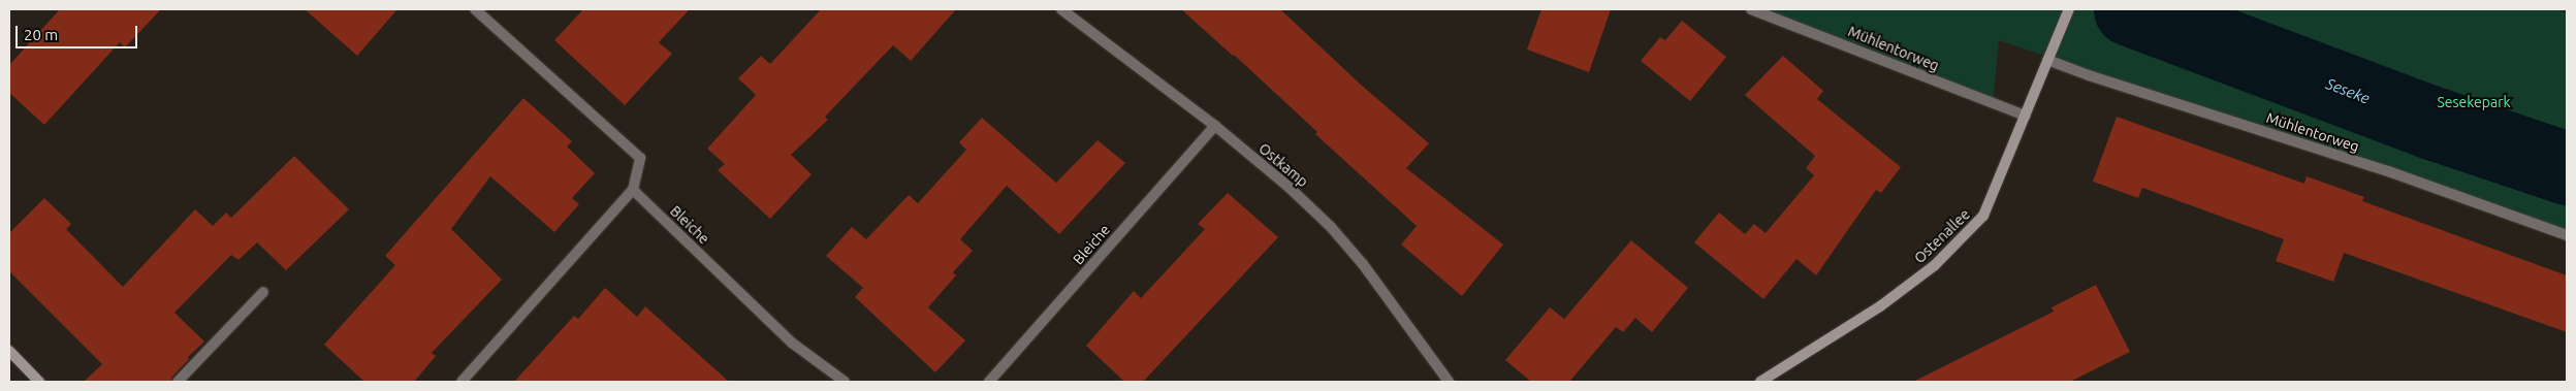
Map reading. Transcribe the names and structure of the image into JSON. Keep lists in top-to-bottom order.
{
  "streets": {
    "street": [
      "Mühlentorweg",
      "Ostkamp",
      "Bleiche",
      "Ostenallee"
    ]
  },
  "crossings": [
    ["Mühlentorweg", "Ostenallee"],
    ["Ostkamp", "Bleiche"]
  ],
  "water": ["Seseke"],
  "parks": ["Sesekepark"],
  "scale_bar": "20 m"
}
